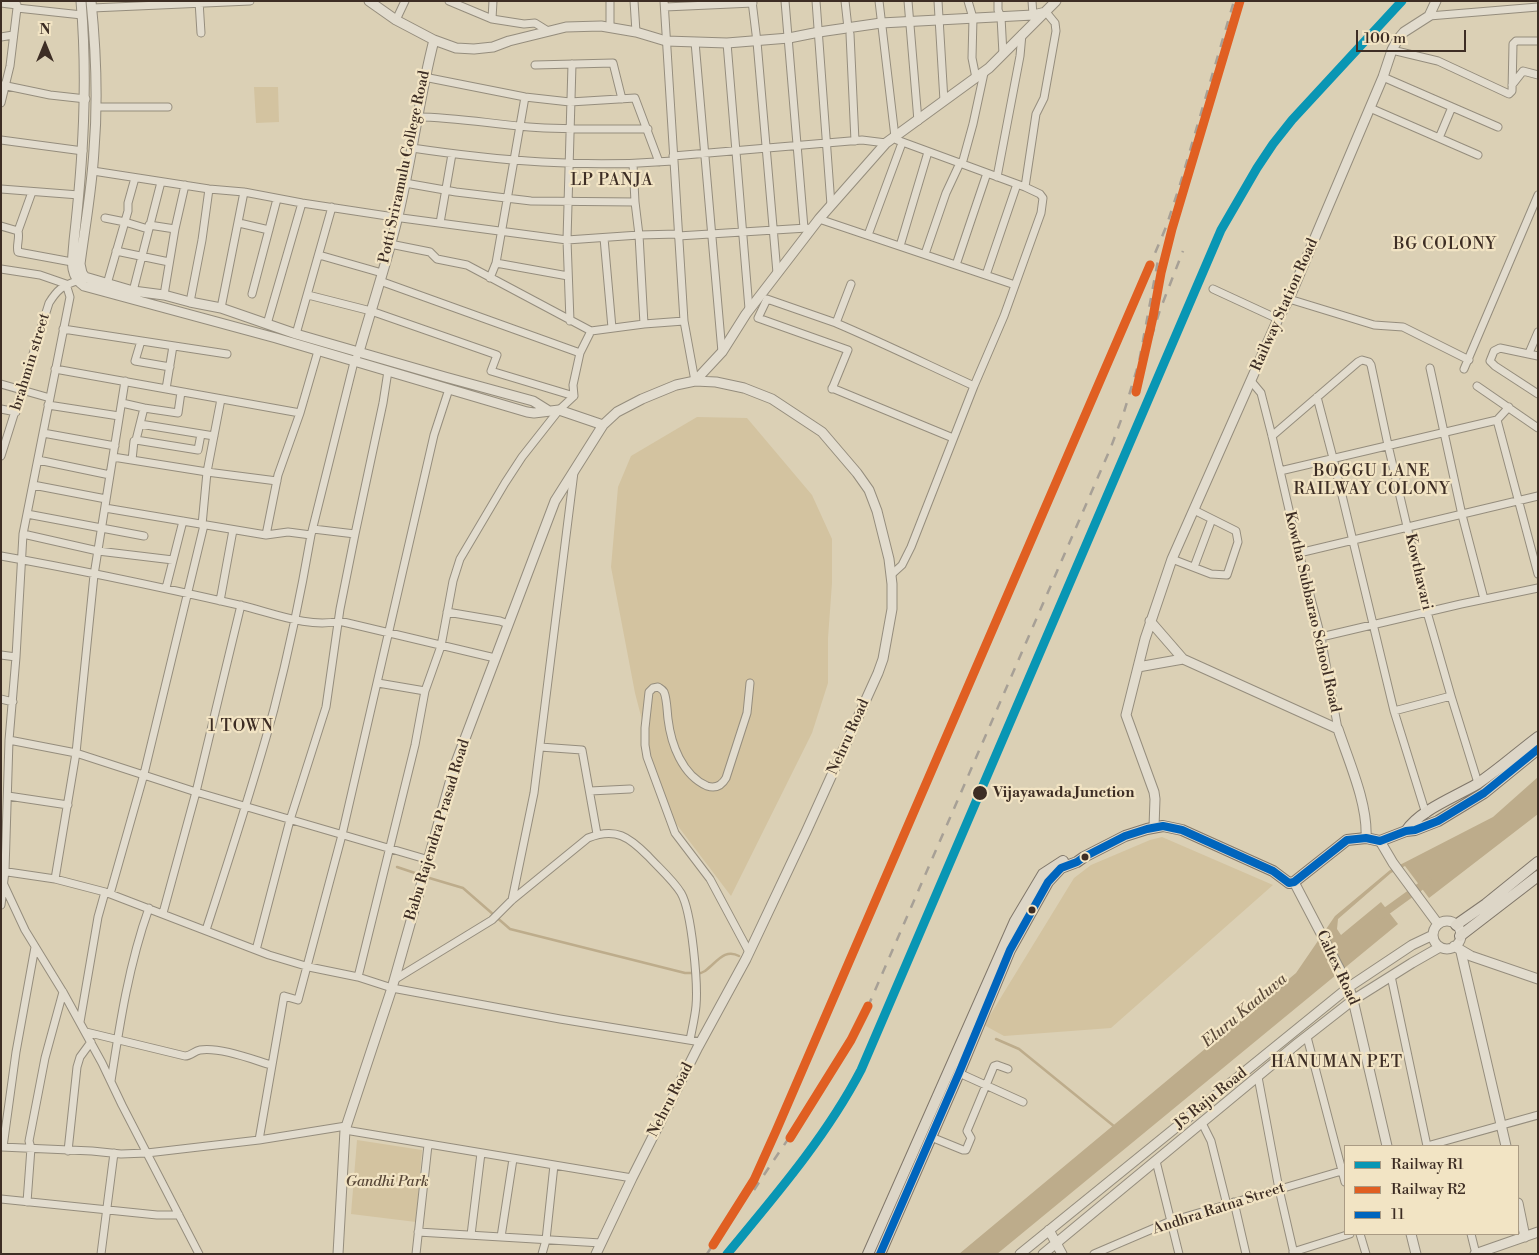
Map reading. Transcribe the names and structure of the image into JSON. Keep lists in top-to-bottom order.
{
  "streets": {
    "street": [
      "Potti Sriramulu College Road",
      "Railway Station Road",
      "brahmin street",
      "Kowthavari",
      "Kowtha Subbarao School Road",
      "Nehru Road",
      "Babu Rajendra Prasad Road",
      "Caltex Road",
      "JS Raju Road",
      "Andhra Ratna Street"
    ]
  },
  "crossings": [
    ["Railway Station Road", "Kowtha Subbarao School Road"],
    ["Nehru Road", "Babu Rajendra Prasad Road"],
    ["Caltex Road", "JS Raju Road"]
  ],
  "districts": [
    "LP PANJA",
    "BG COLONY",
    "BOGGU LANE RAILWAY COLONY",
    "1 TOWN",
    "HANUMAN PET"
  ],
  "water": ["Eluru Kaaluva"],
  "parks": ["Gandhi Park"],
  "places": ["Vijayawada Junction"],
  "lines": ["rail line R1", "rail line R2", "transit line 11"],
  "legend": ["Railway R1", "Railway R2", "11"],
  "scale_bar": "100 m",
  "north": "top"
}
